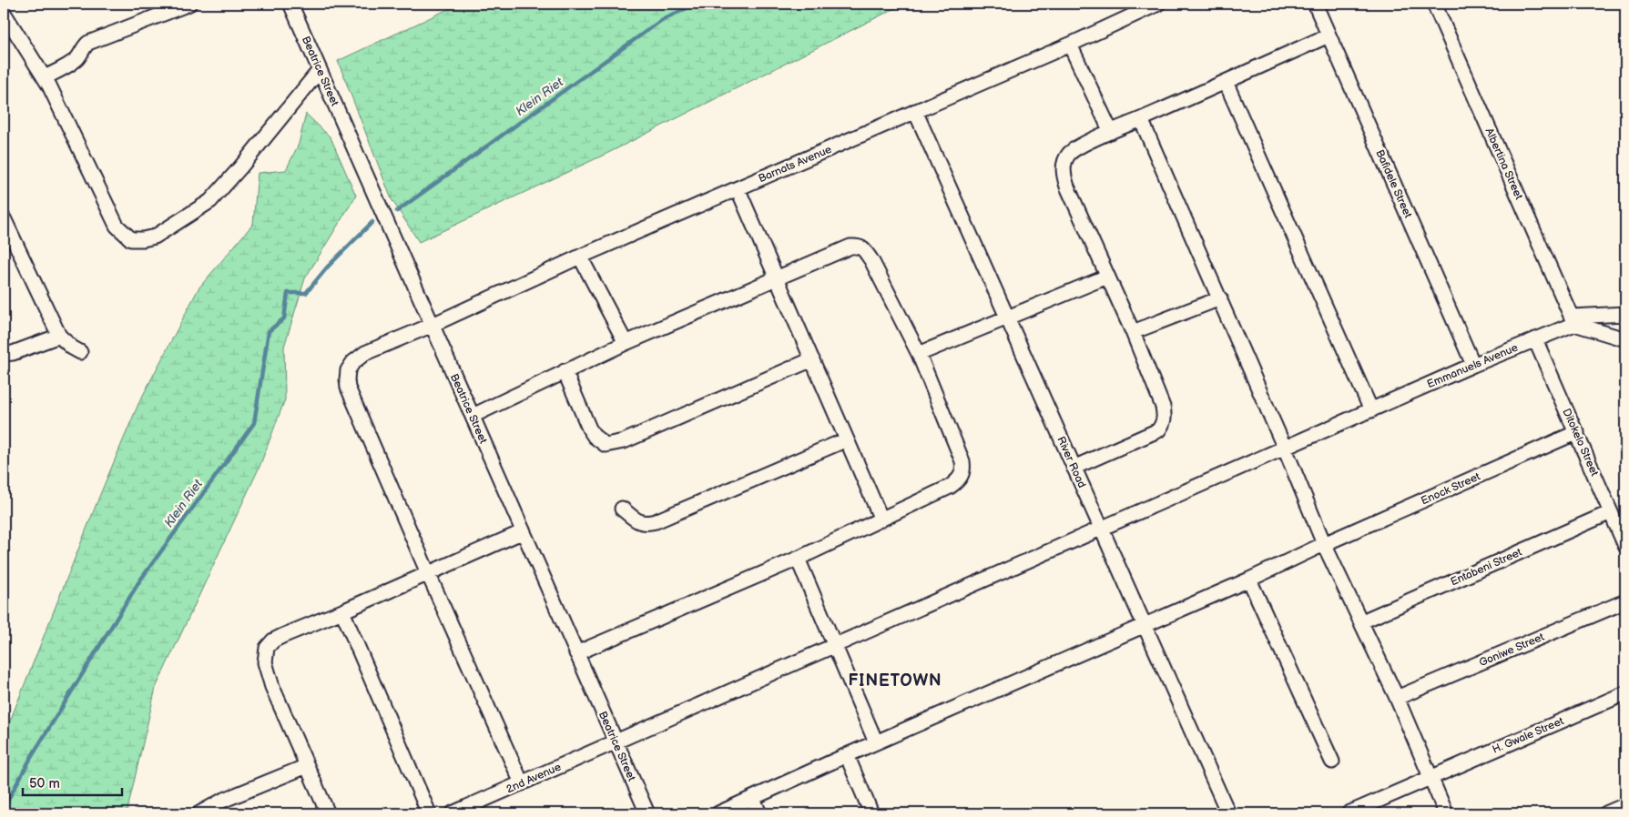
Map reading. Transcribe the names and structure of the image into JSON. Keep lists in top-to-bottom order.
{
  "streets": {
    "street": [
      "Beatrice Street",
      "Barnats Avenue",
      "Albertina Street",
      "Bafidele Street",
      "Emmanuels Avenue",
      "Ditokelo Street",
      "River Road",
      "Enock Street",
      "Entabeni Street",
      "Goniwe Street",
      "H. Gwale Street",
      "2nd Avenue"
    ]
  },
  "crossings": [
    ["Beatrice Street", "Barnats Avenue"],
    ["Beatrice Street", "2nd Avenue"],
    ["Barnats Avenue", "River Road"],
    ["Barnats Avenue", "2nd Avenue"],
    ["Albertina Street", "Emmanuels Avenue"],
    ["Bafidele Street", "Emmanuels Avenue"],
    ["Emmanuels Avenue", "Ditokelo Street"],
    ["Emmanuels Avenue", "River Road"],
    ["Emmanuels Avenue", "2nd Avenue"],
    ["Ditokelo Street", "Enock Street"],
    ["Ditokelo Street", "Entabeni Street"],
    ["River Road", "Enock Street"],
    ["River Road", "2nd Avenue"]
  ],
  "districts": ["FINETOWN"],
  "water": ["Klein Riet"],
  "scale_bar": "50 m"
}
